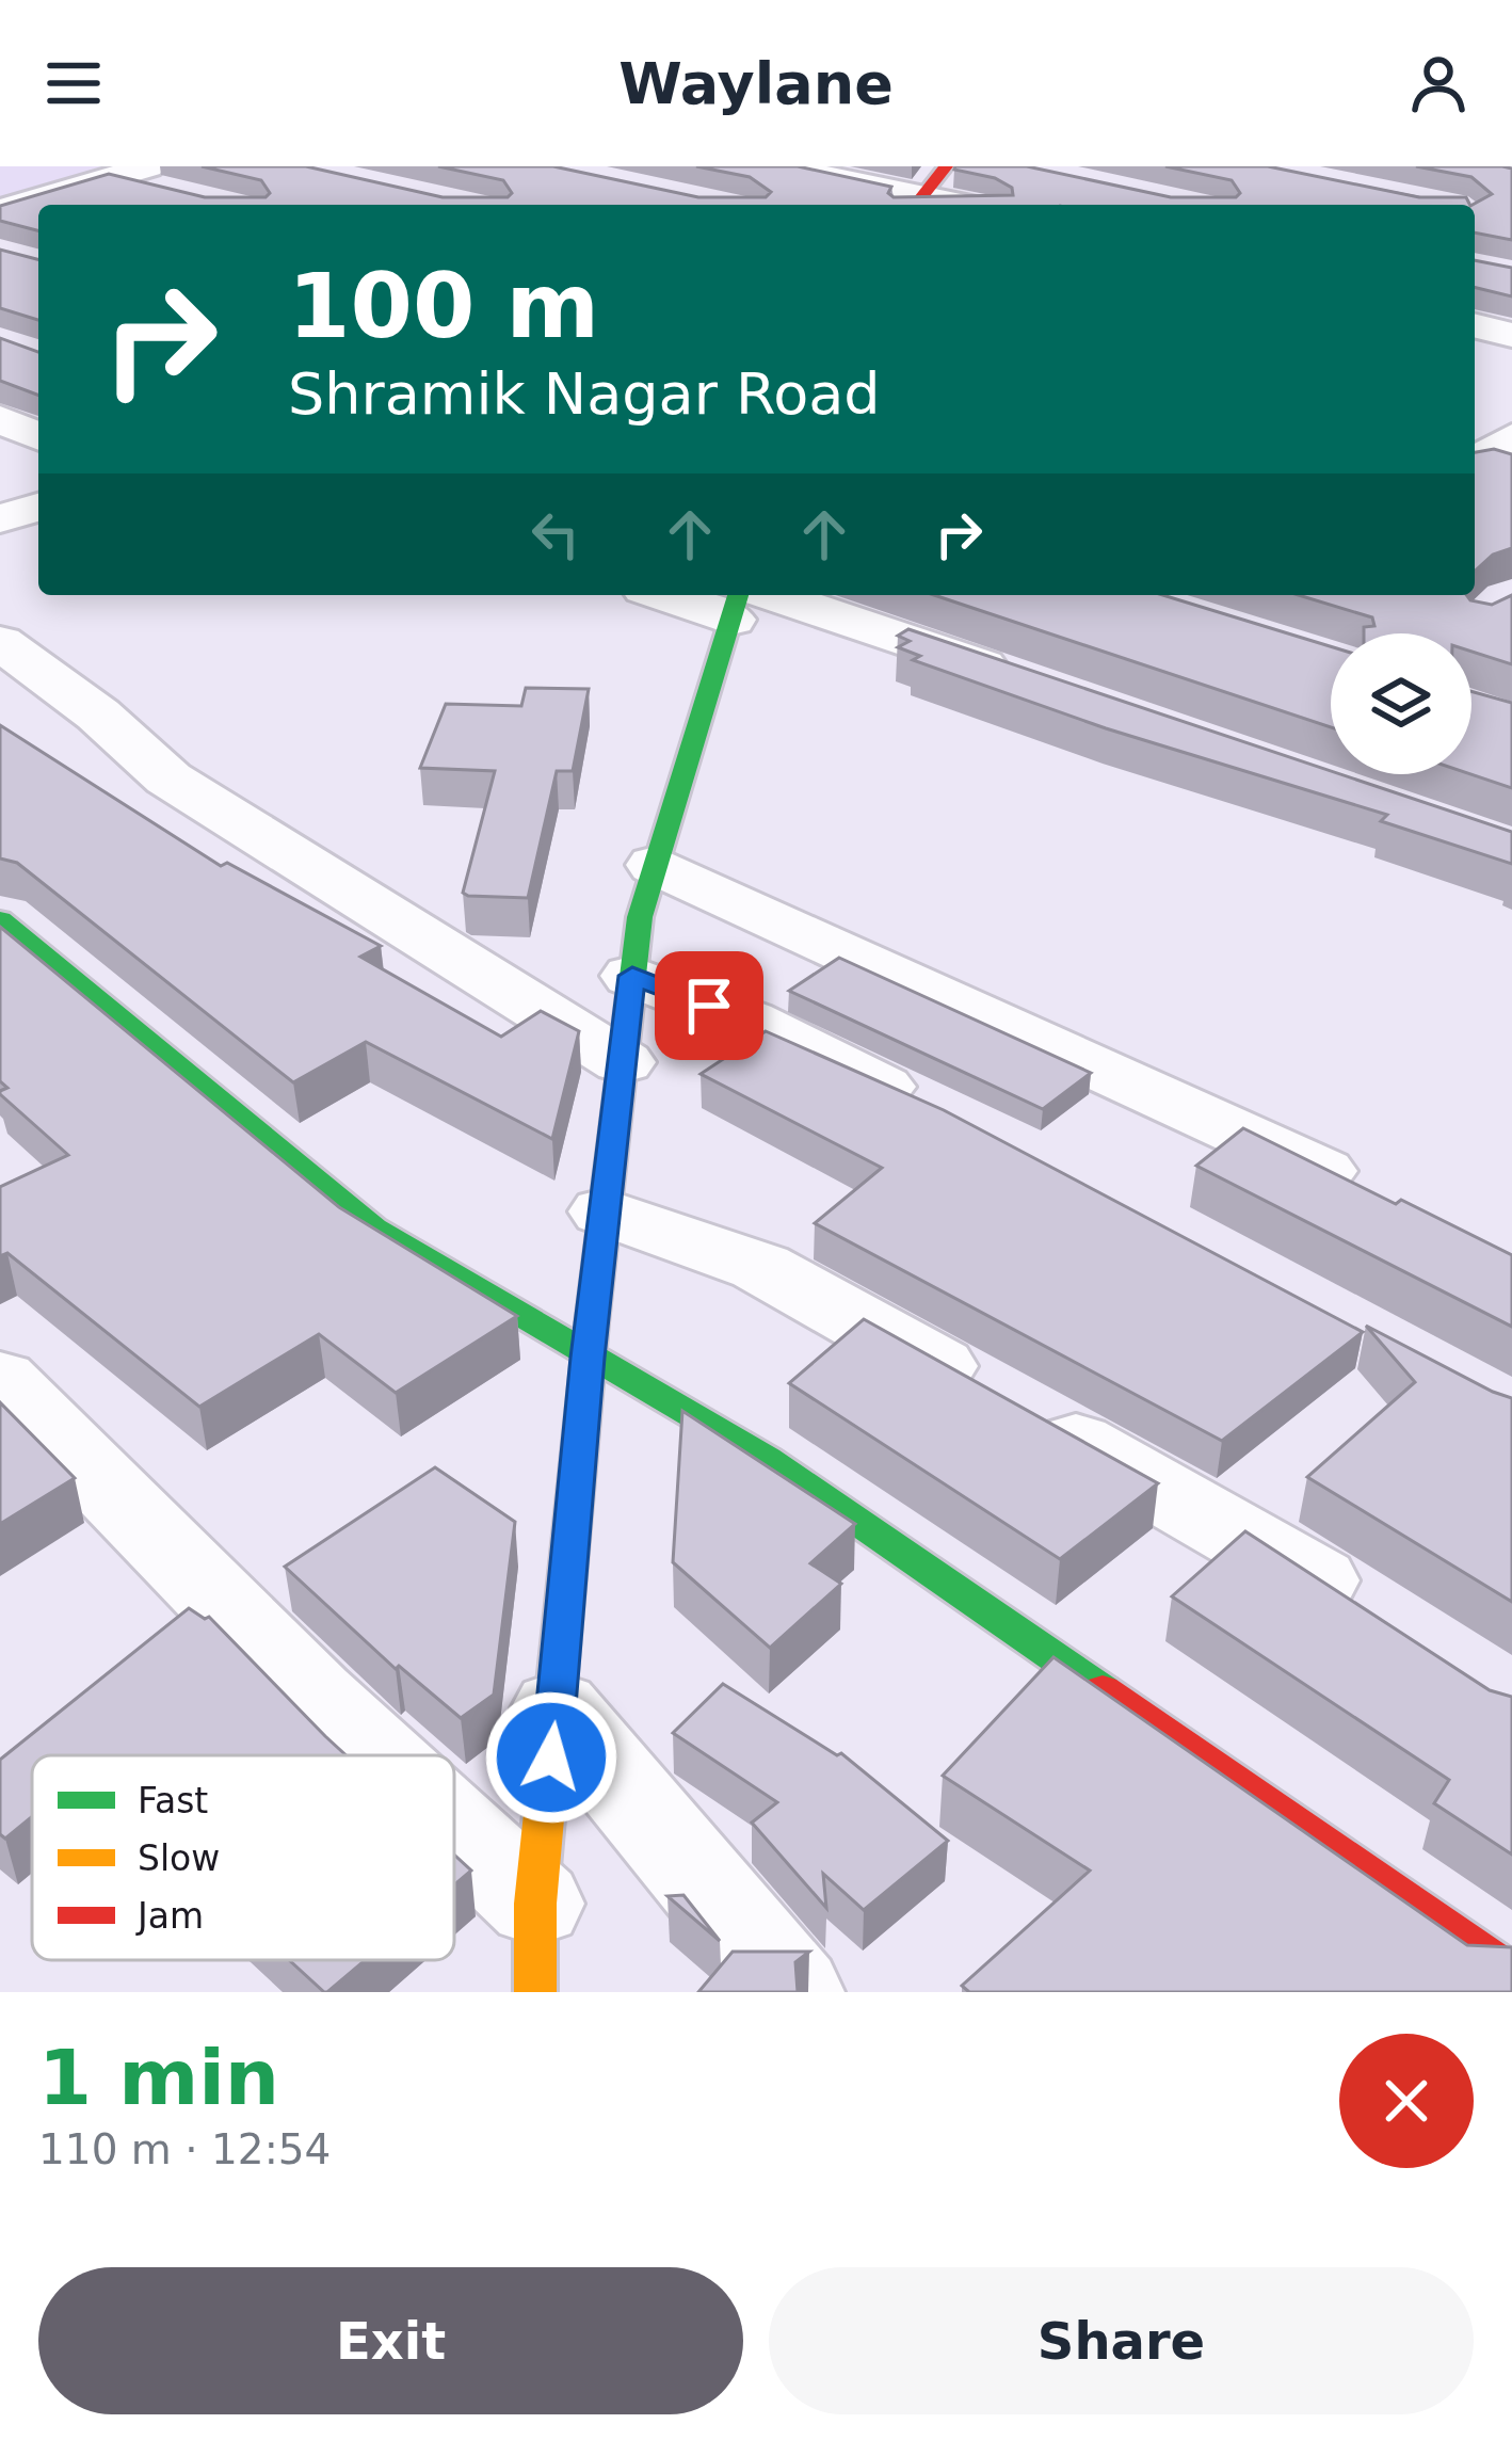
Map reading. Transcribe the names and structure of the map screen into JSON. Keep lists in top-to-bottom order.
{
  "legend": ["Fast", "Slow", "Jam"],
  "page": {
    "header": "Waylane",
    "turn": ["100 m", "Shramik Nagar Road"],
    "heading": ["1 min", "110 m · 12:54"],
    "buttons": ["Exit", "Share"]
  }
}
